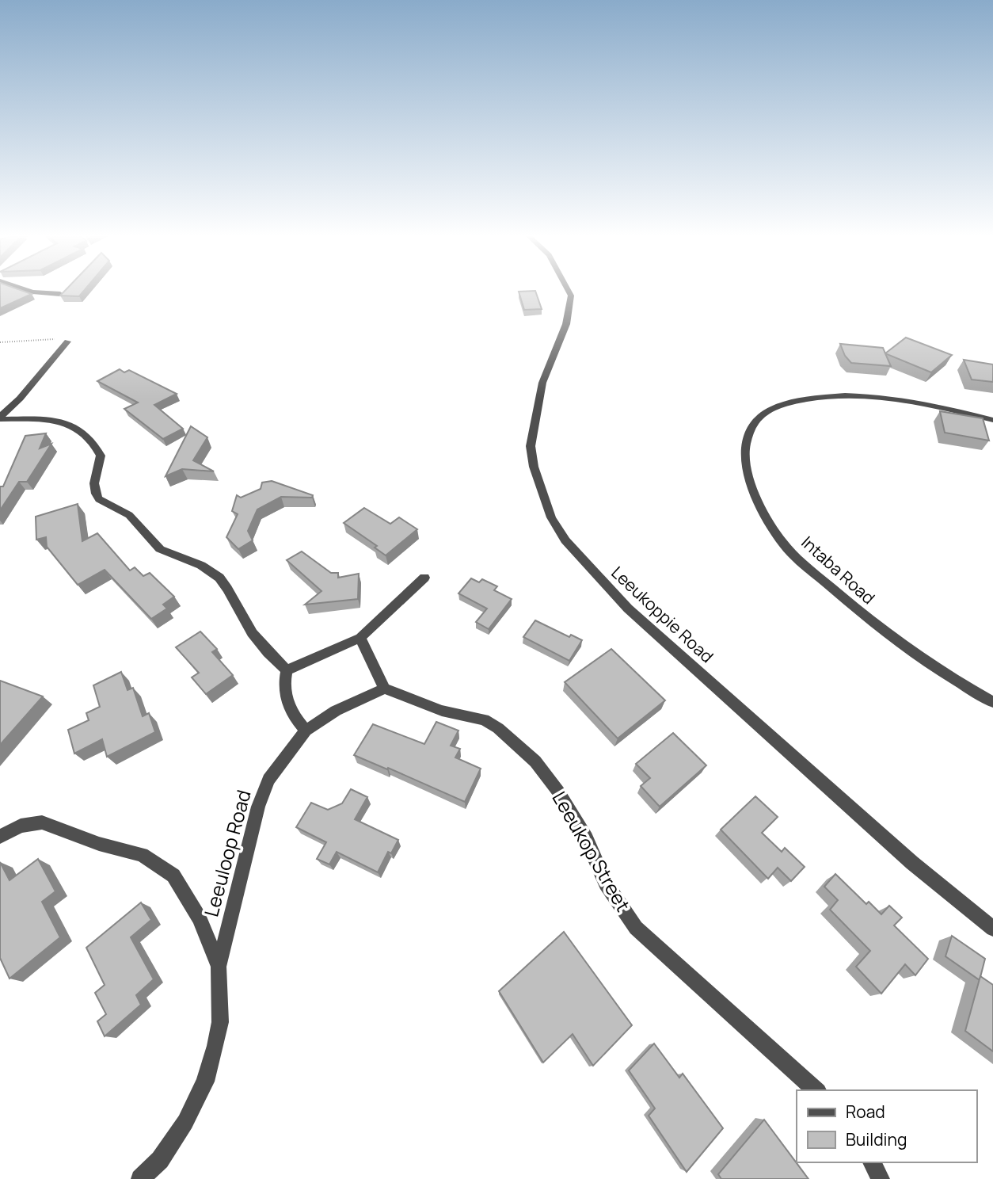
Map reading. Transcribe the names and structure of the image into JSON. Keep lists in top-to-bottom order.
{
  "streets": {
    "street": [
      "Intaba Road",
      "Leeukoppie Road",
      "Leeukop Street",
      "Leeuloop Road"
    ]
  },
  "crossings": [
    ["Leeukop Street", "Leeuloop Road"]
  ],
  "legend": ["Road", "Building"]
}
